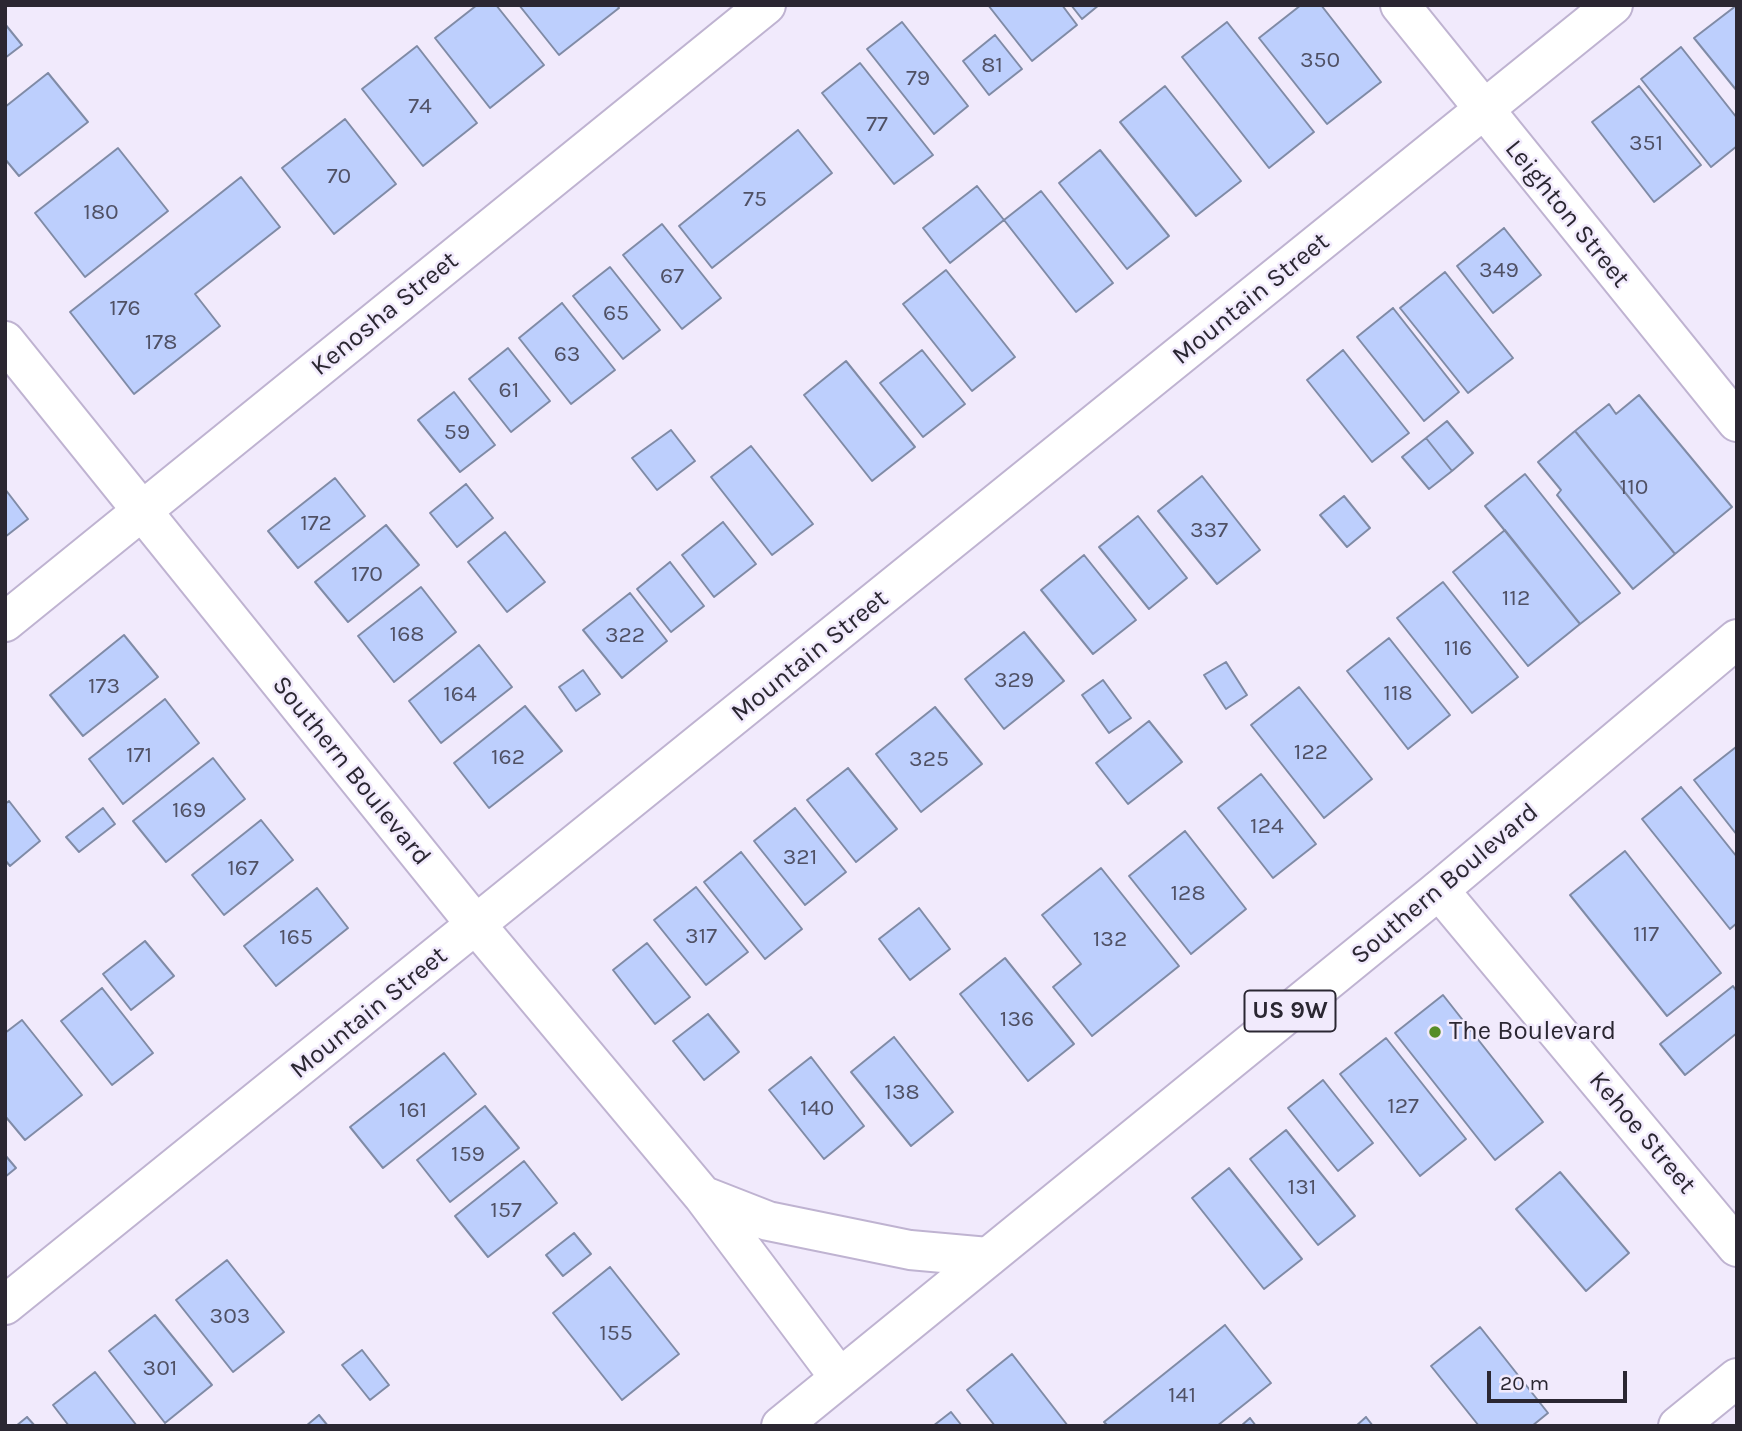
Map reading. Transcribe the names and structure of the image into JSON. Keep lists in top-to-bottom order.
{
  "streets": {
    "street": [
      "Leighton Street",
      "Mountain Street",
      "Kenosha Street",
      "Southern Boulevard",
      "US 9W",
      "Kehoe Street"
    ]
  },
  "crossings": [
    ["Leighton Street", "Mountain Street"],
    ["Mountain Street", "Southern Boulevard"],
    ["Kenosha Street", "Southern Boulevard"],
    ["Southern Boulevard", "US 9W"],
    ["Southern Boulevard", "Kehoe Street"]
  ],
  "places": ["The Boulevard"],
  "house_numbers": [
    "350",
    "81",
    "79",
    "74",
    "77",
    "351",
    "70",
    "75",
    "180",
    "349",
    "67",
    "176",
    "65",
    "178",
    "63",
    "61",
    "59",
    "110",
    "172",
    "337",
    "170",
    "112",
    "168",
    "322",
    "116",
    "329",
    "173",
    "118",
    "164",
    "122",
    "171",
    "162",
    "325",
    "169",
    "124",
    "321",
    "167",
    "128",
    "117",
    "317",
    "165",
    "132",
    "136",
    "138",
    "127",
    "140",
    "161",
    "159",
    "131",
    "157",
    "303",
    "155",
    "301",
    "141"
  ],
  "scale_bar": "20 m"
}
